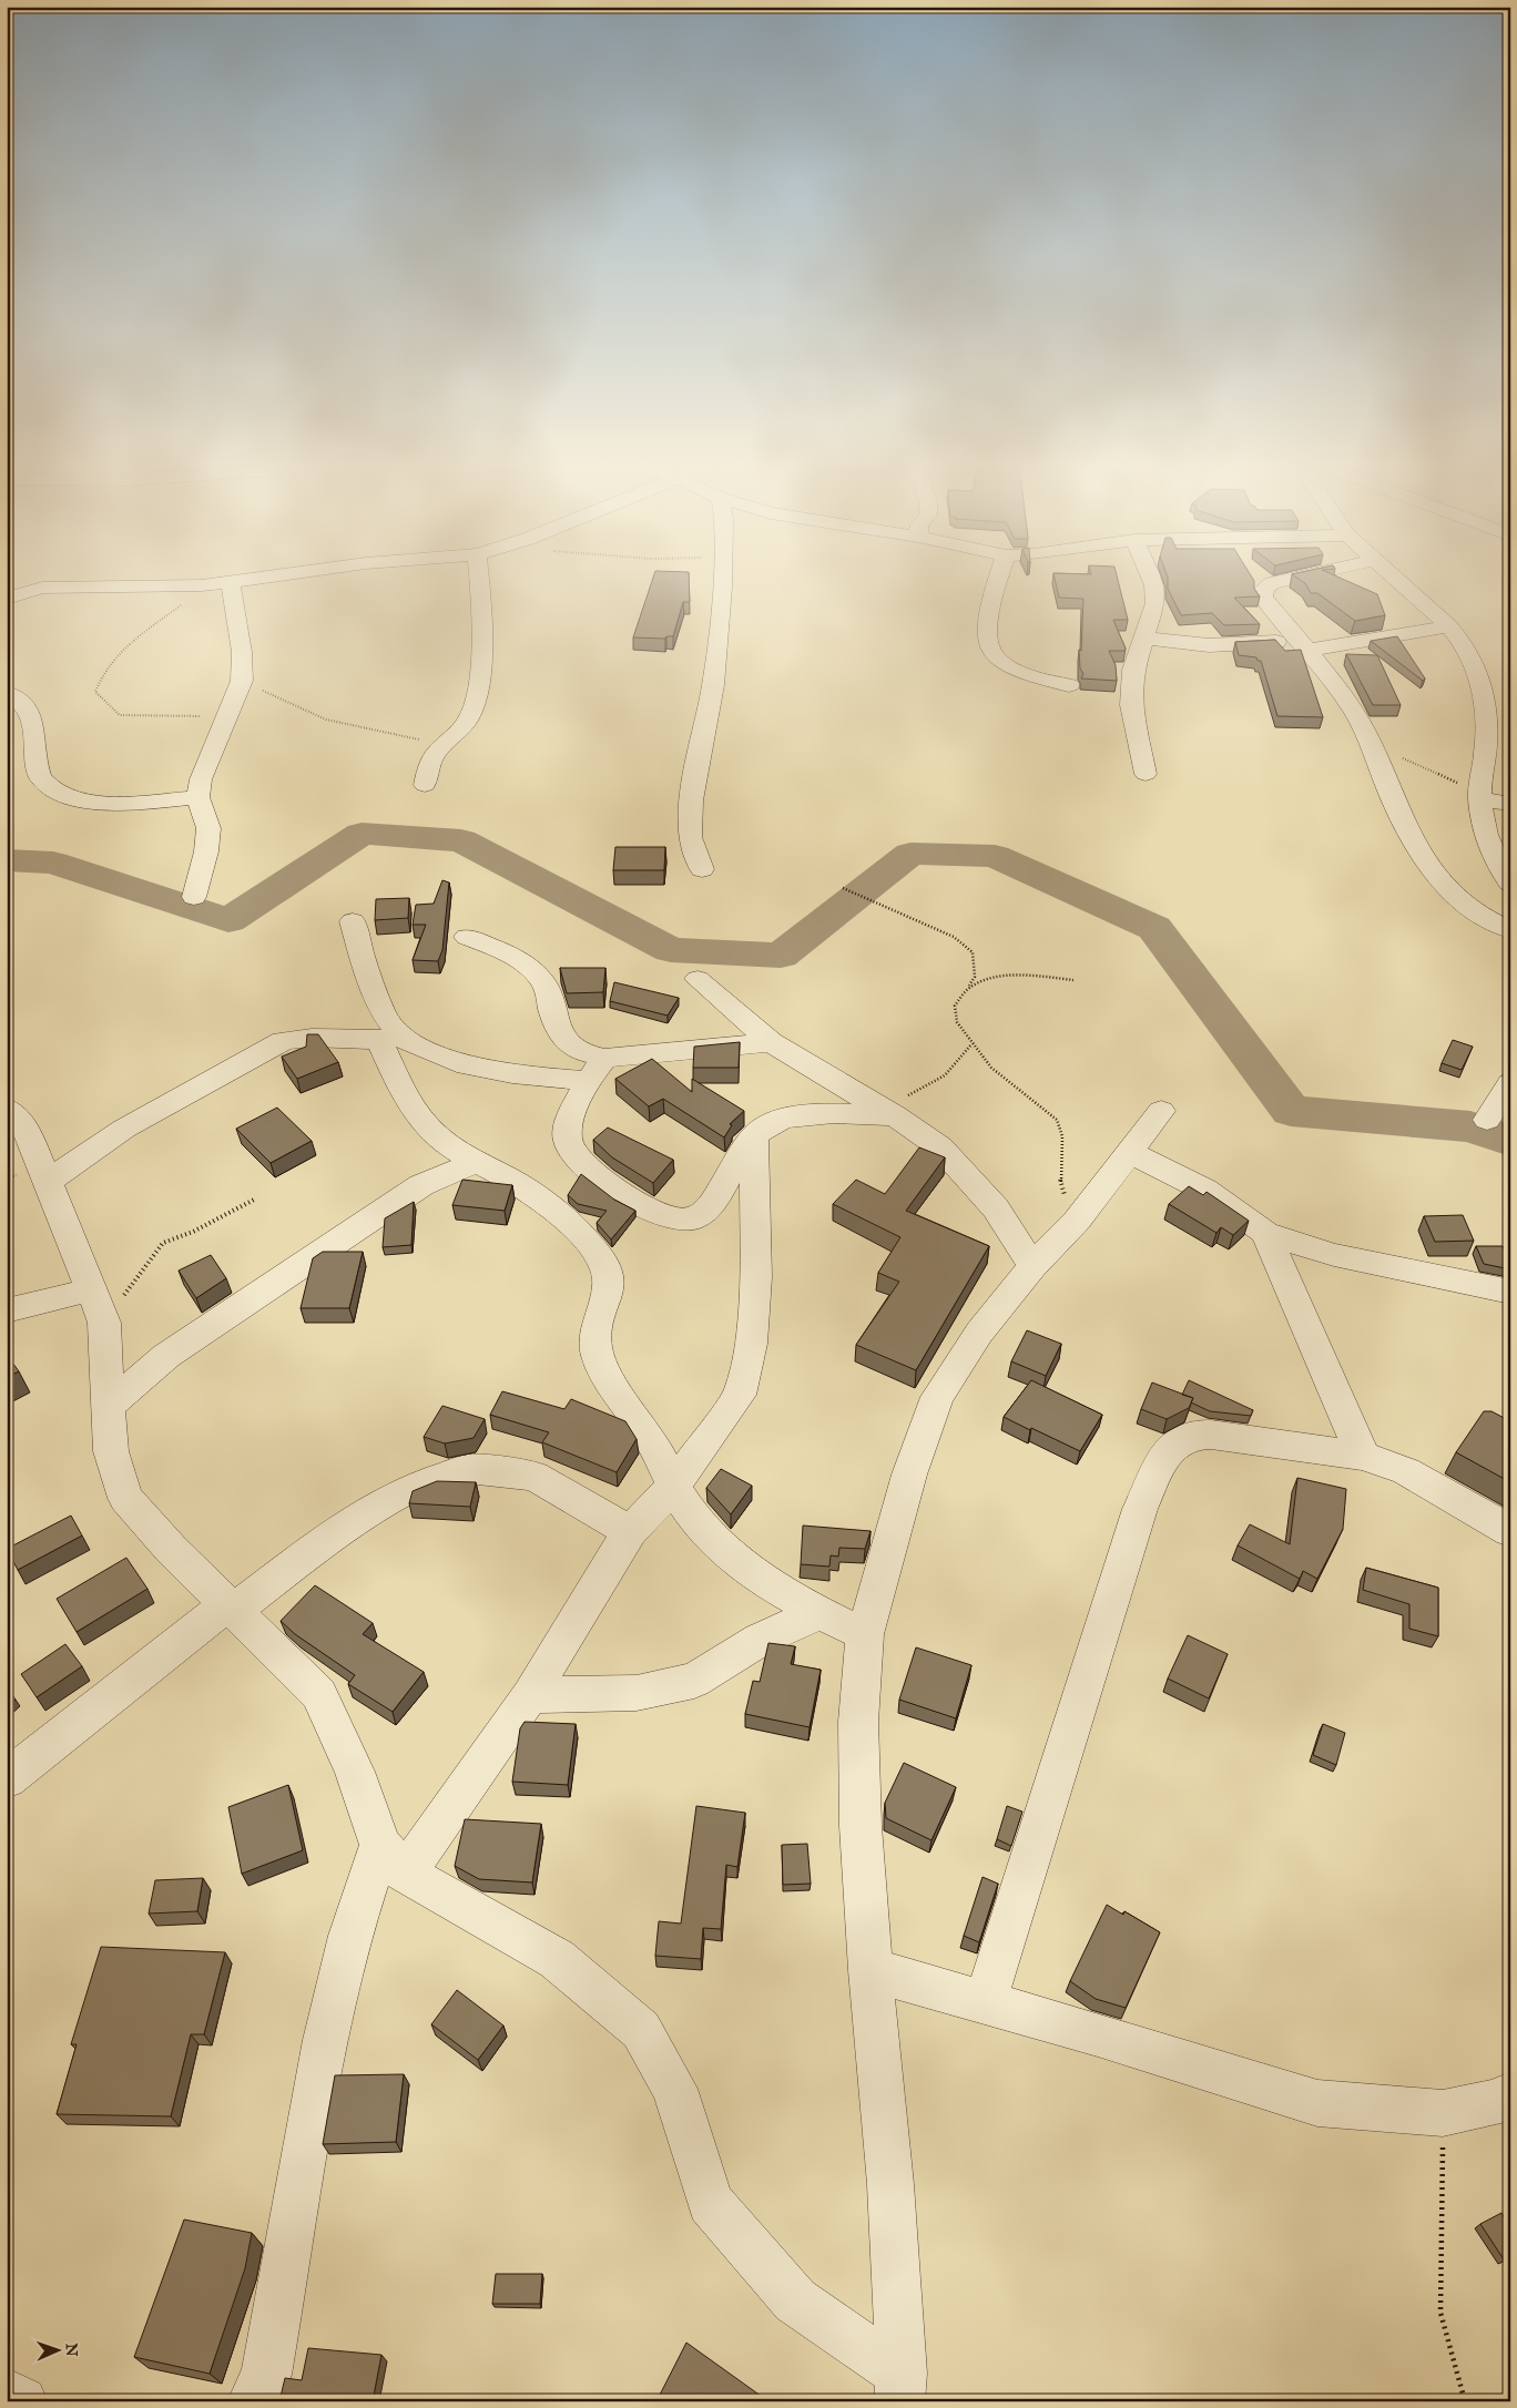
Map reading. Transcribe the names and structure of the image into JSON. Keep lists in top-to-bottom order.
{
  "north": "right"
}
